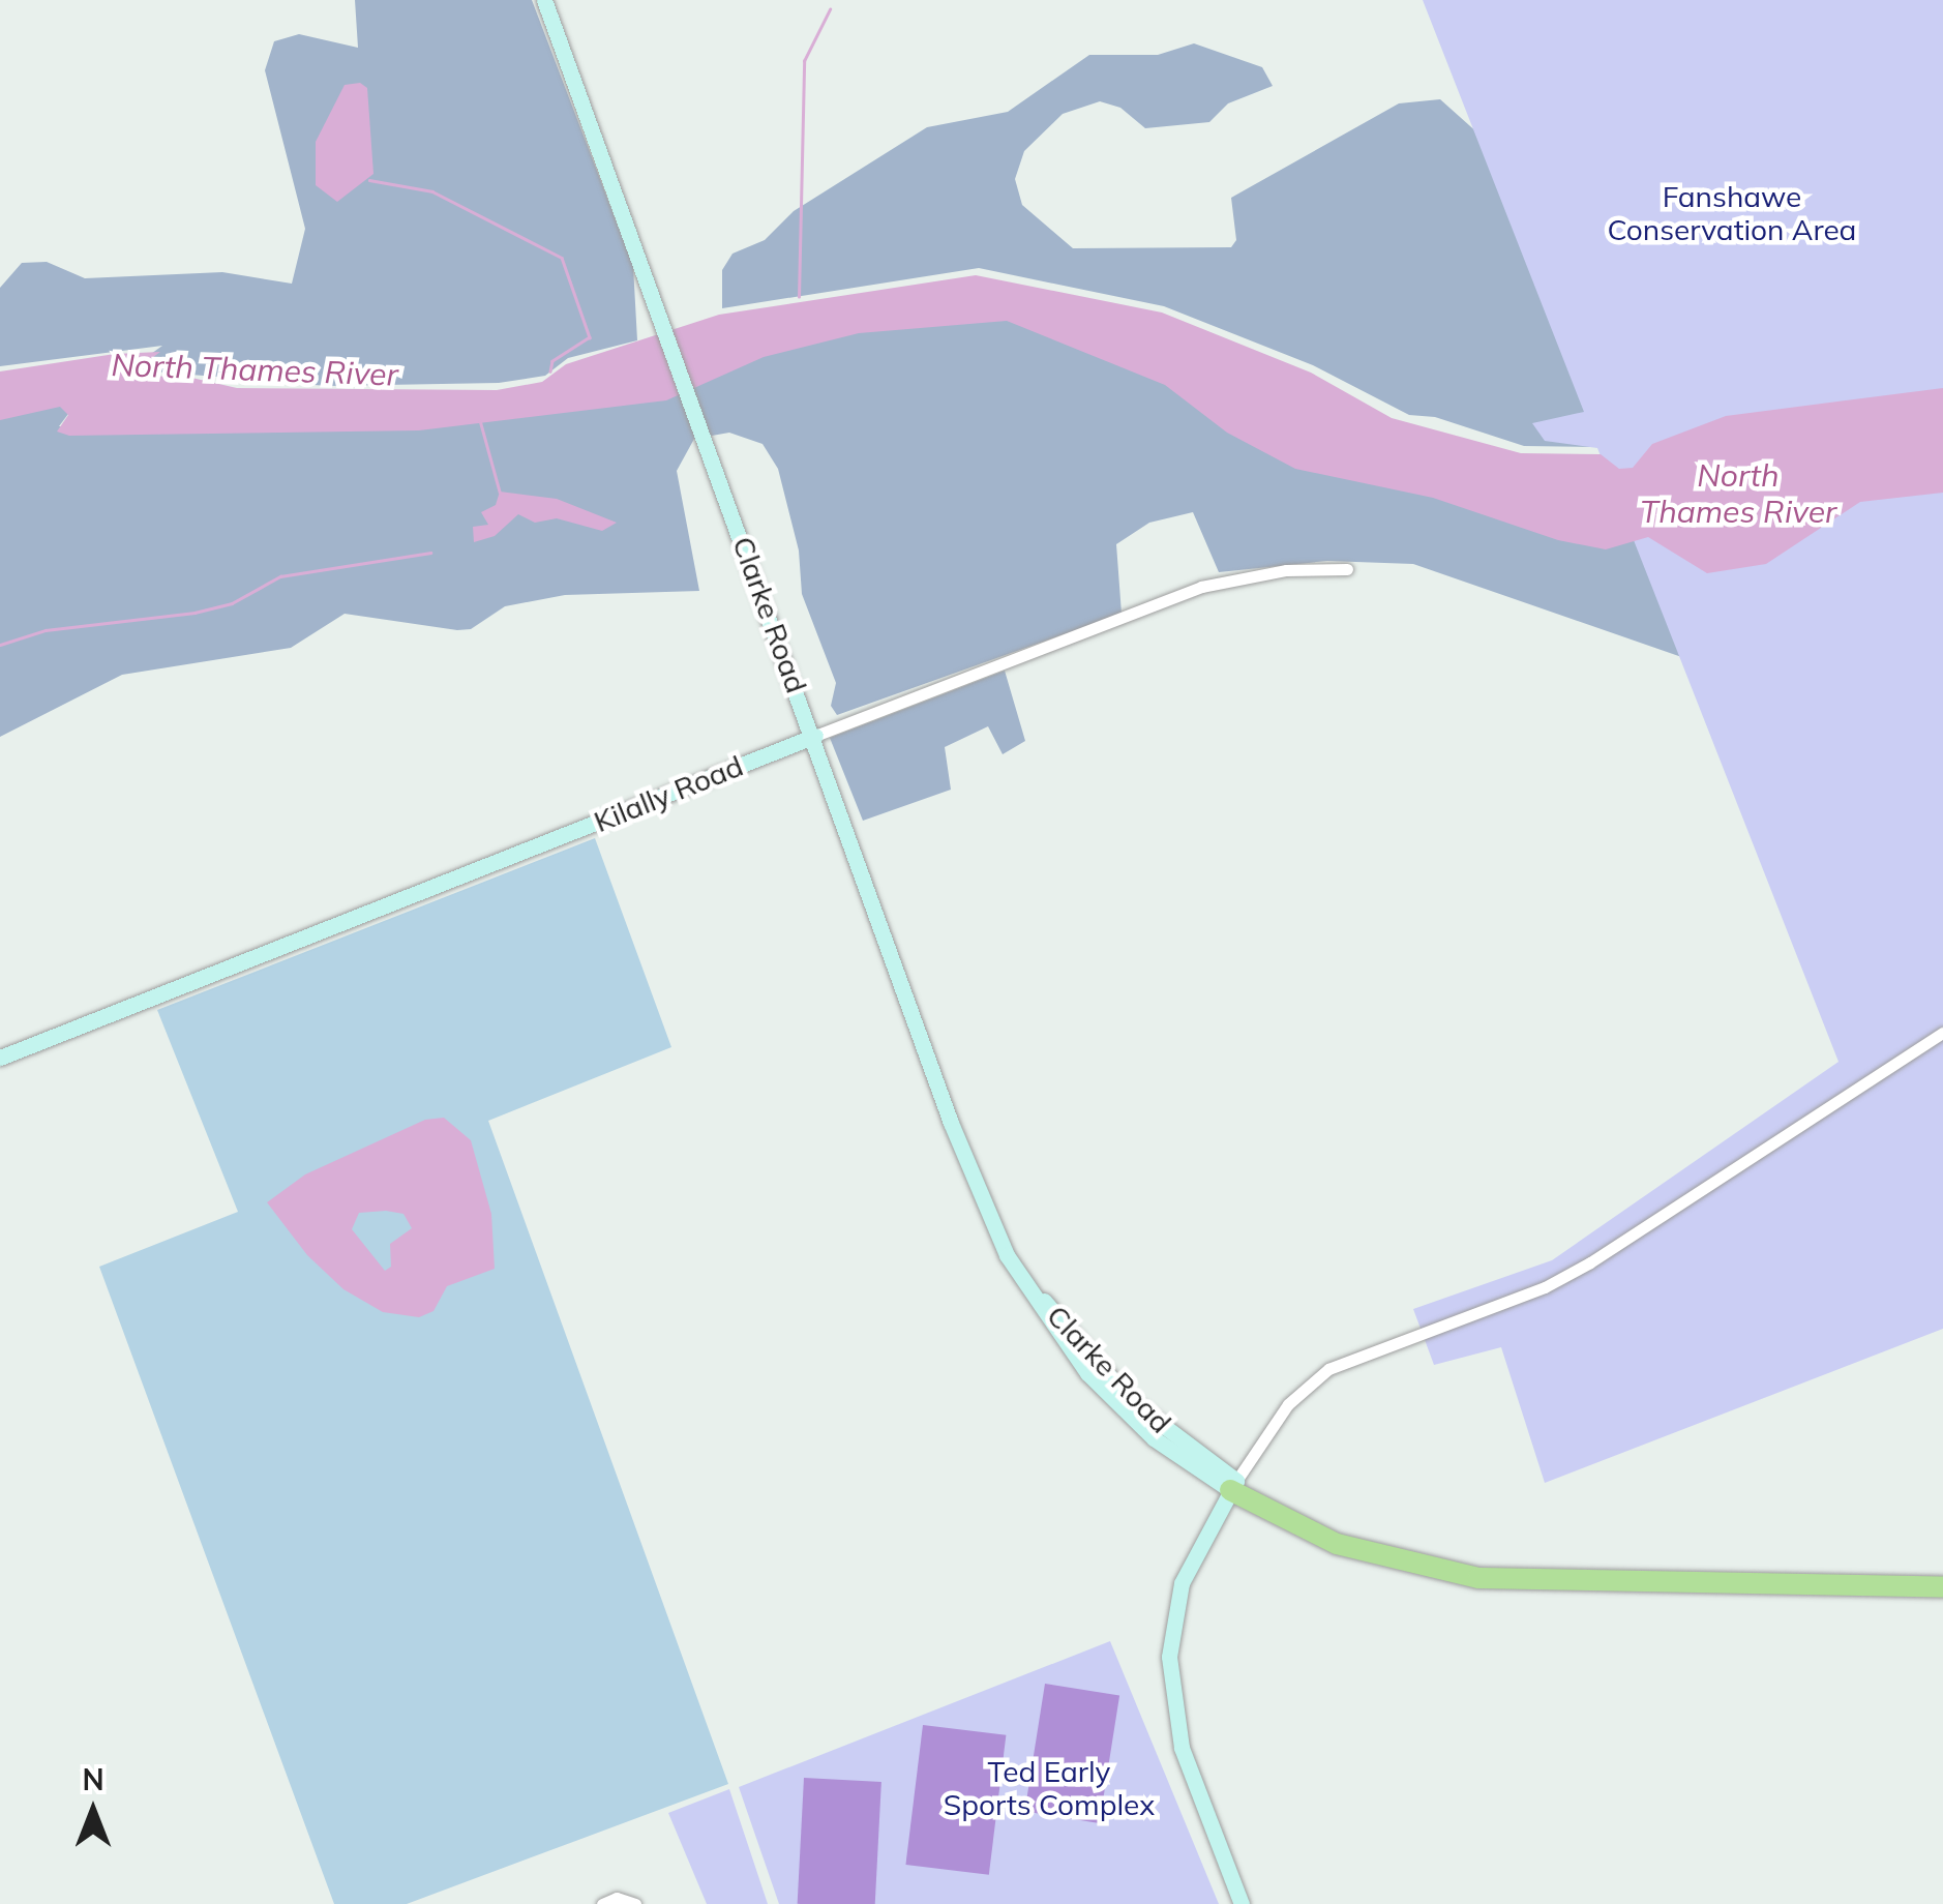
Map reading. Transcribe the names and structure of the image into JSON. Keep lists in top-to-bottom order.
{
  "streets": {
    "main road": ["Clarke Road", "Kilally Road"]
  },
  "crossings": [
    ["Clarke Road", "Kilally Road"]
  ],
  "water": ["North Thames River"],
  "parks": ["Fanshawe Conservation Area", "Ted Early Sports Complex"],
  "north": "top"
}
